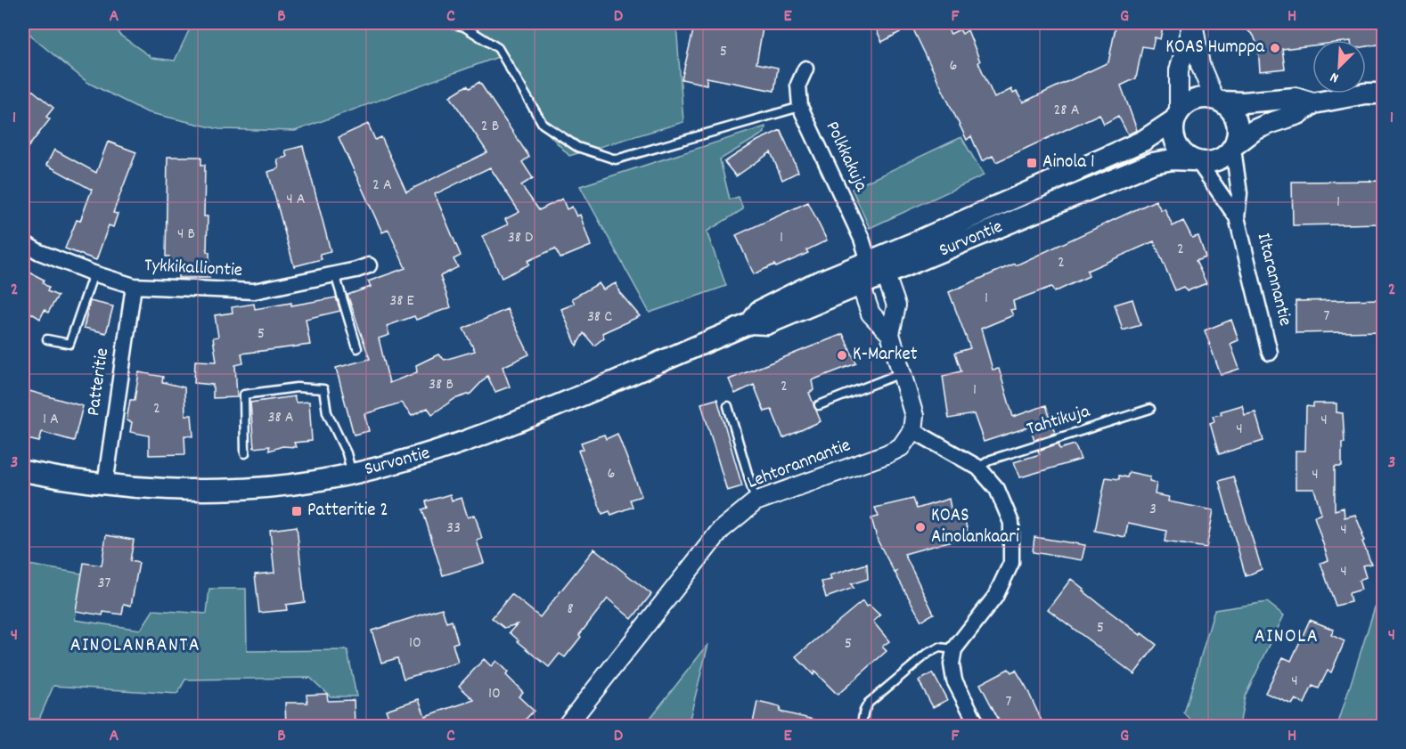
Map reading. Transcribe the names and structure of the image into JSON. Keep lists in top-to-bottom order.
{
  "streets": {
    "main road": ["Survontie"],
    "street": [
      "Polkkakuja",
      "Tykkikalliontie",
      "Iltarannantie",
      "Patteritie",
      "Lehtorannantie"
    ],
    "lane": ["Tahtikuja"]
  },
  "crossings": [
    ["Polkkakuja", "Survontie"],
    ["Survontie", "Iltarannantie"],
    ["Survontie", "Patteritie"],
    ["Tykkikalliontie", "Patteritie"]
  ],
  "districts": ["AINOLA", "AINOLANRANTA"],
  "places": {
    "other": ["KOAS Humppa", "K-Market", "KOAS Ainolankaari"],
    "transit": ["Ainola 1", "Patteritie 2"]
  },
  "house_numbers": [
    "5",
    "6",
    "28 A",
    "2 B",
    "2 A",
    "4 A",
    "1",
    "4 B",
    "38 D",
    "1",
    "2",
    "2",
    "1",
    "38 E",
    "7",
    "38 C",
    "5",
    "38 B",
    "2",
    "1",
    "2",
    "38 A",
    "1 A",
    "4",
    "4",
    "6",
    "4",
    "3",
    "33",
    "4",
    "4",
    "37",
    "8",
    "5",
    "10",
    "5",
    "4",
    "10",
    "7"
  ],
  "north": "bottom left",
  "grid": {
    "columns": [
      "A",
      "B",
      "C",
      "D",
      "E",
      "F",
      "G",
      "H"
    ],
    "rows": [
      "1",
      "2",
      "3",
      "4"
    ]
  }
}
